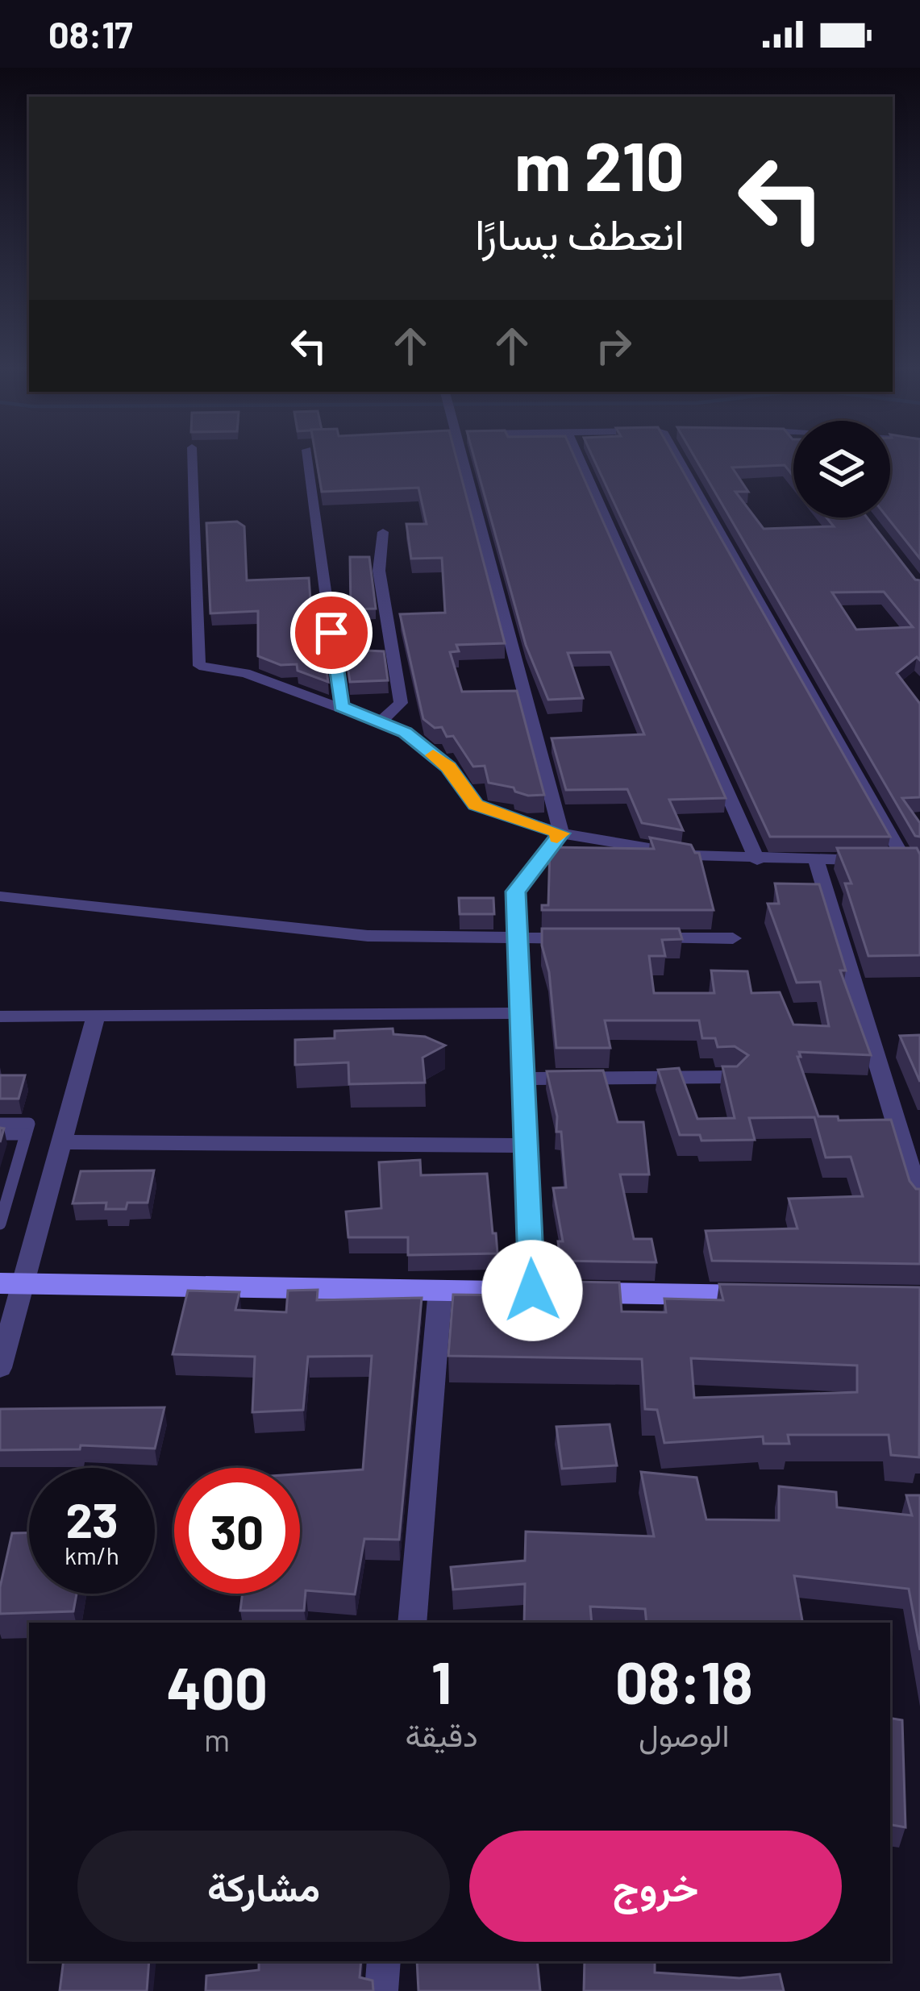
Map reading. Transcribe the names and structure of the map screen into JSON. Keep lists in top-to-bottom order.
{
  "page": {
    "status": "08:17",
    "turn": ["210 m", "انعطف يسارًا"],
    "speed": "23 km/h",
    "limit": "30",
    "eta": [
      "08:18",
      "الوصول",
      "1",
      "دقيقة",
      "400",
      "m"
    ],
    "buttons": ["خروج", "مشاركة"]
  }
}
